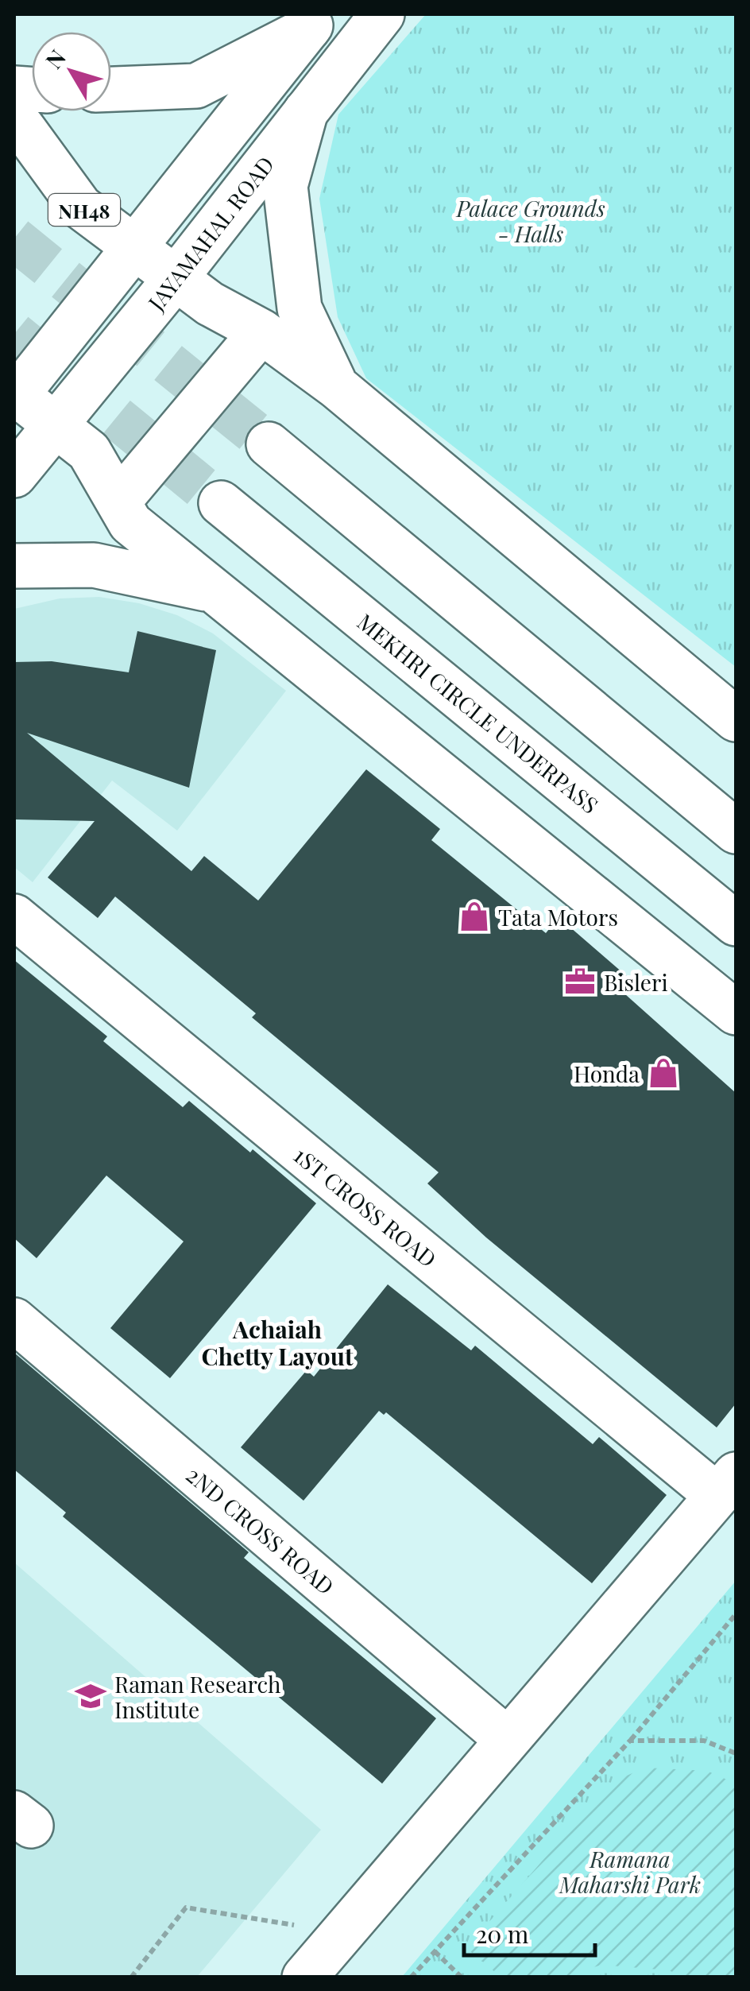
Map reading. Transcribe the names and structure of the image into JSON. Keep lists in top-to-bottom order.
{
  "streets": {
    "main road": [
      "NH48",
      "JAYAMAHAL ROAD",
      "MEKHRI CIRCLE UNDERPASS",
      "1ST CROSS ROAD",
      "2ND CROSS ROAD"
    ]
  },
  "crossings": [
    ["NH48", "JAYAMAHAL ROAD"]
  ],
  "districts": ["Achaiah Chetty Layout"],
  "parks": ["Palace Grounds - Halls", "Ramana Maharshi Park"],
  "places": {
    "shop": ["Tata Motors", "Honda"],
    "office": ["Bisleri"],
    "school or university": ["Raman Research Institute"]
  },
  "scale_bar": "20 m",
  "north": "top left"
}
